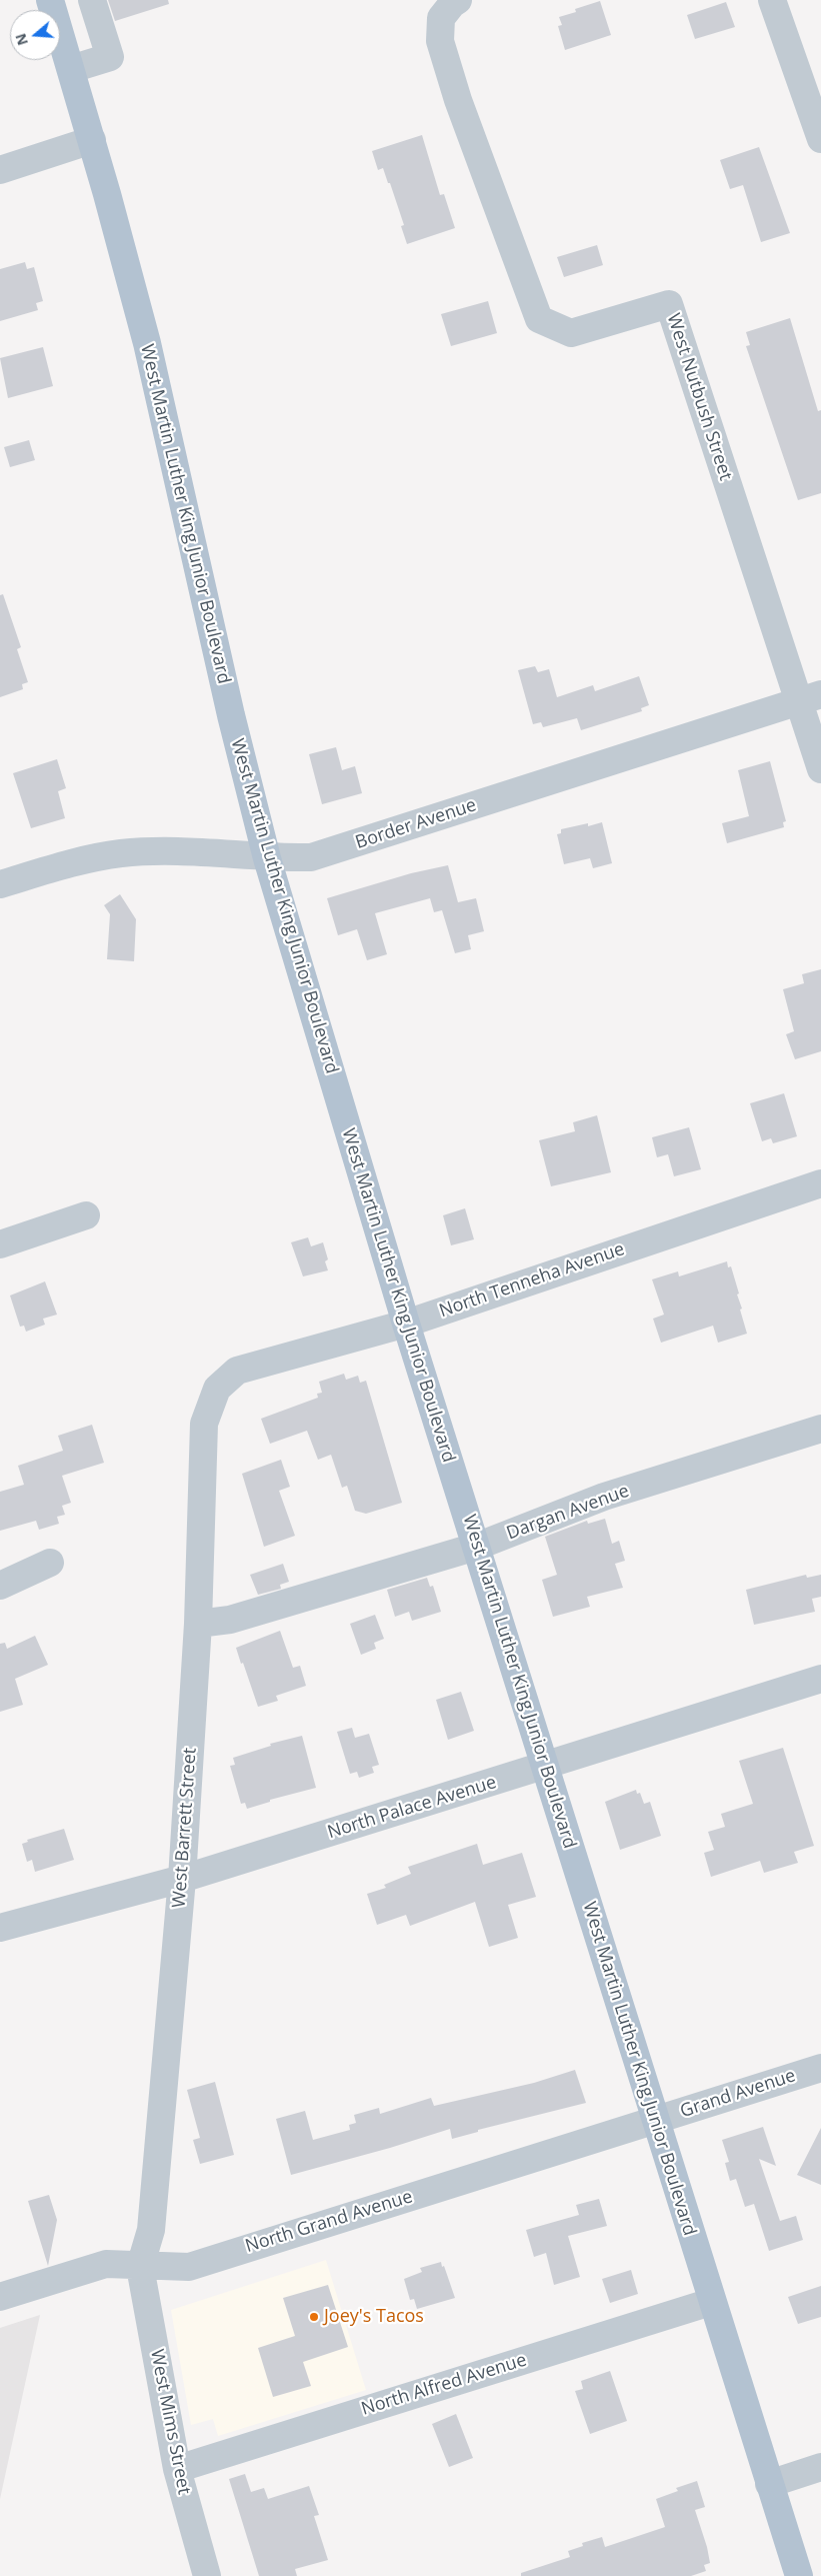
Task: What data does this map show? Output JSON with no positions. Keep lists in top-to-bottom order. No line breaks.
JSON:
{"streets":{"main road":["West Martin Luther King Junior Boulevard"],"street":["West Nutbush Street","Border Avenue","North Tenneha Avenue","Dargan Avenue","North Palace Avenue","West Barrett Street","Grand Avenue","North Grand Avenue","North Alfred Avenue","West Mims Street"]},"crossings":[["West Nutbush Street","Border Avenue"],["West Martin Luther King Junior Boulevard","Border Avenue"],["West Martin Luther King Junior Boulevard","North Tenneha Avenue"],["West Martin Luther King Junior Boulevard","Dargan Avenue"],["West Martin Luther King Junior Boulevard","North Palace Avenue"],["West Martin Luther King Junior Boulevard","Grand Avenue"],["West Martin Luther King Junior Boulevard","North Grand Avenue"],["West Martin Luther King Junior Boulevard","North Alfred Avenue"],["North Tenneha Avenue","West Barrett Street"],["Dargan Avenue","West Barrett Street"],["North Palace Avenue","West Barrett Street"],["West Barrett Street","North Grand Avenue"],["West Barrett Street","West Mims Street"],["Grand Avenue","North Grand Avenue"],["North Grand Avenue","West Mims Street"],["North Alfred Avenue","West Mims Street"]],"places":["Joey's Tacos"],"north":"left"}
